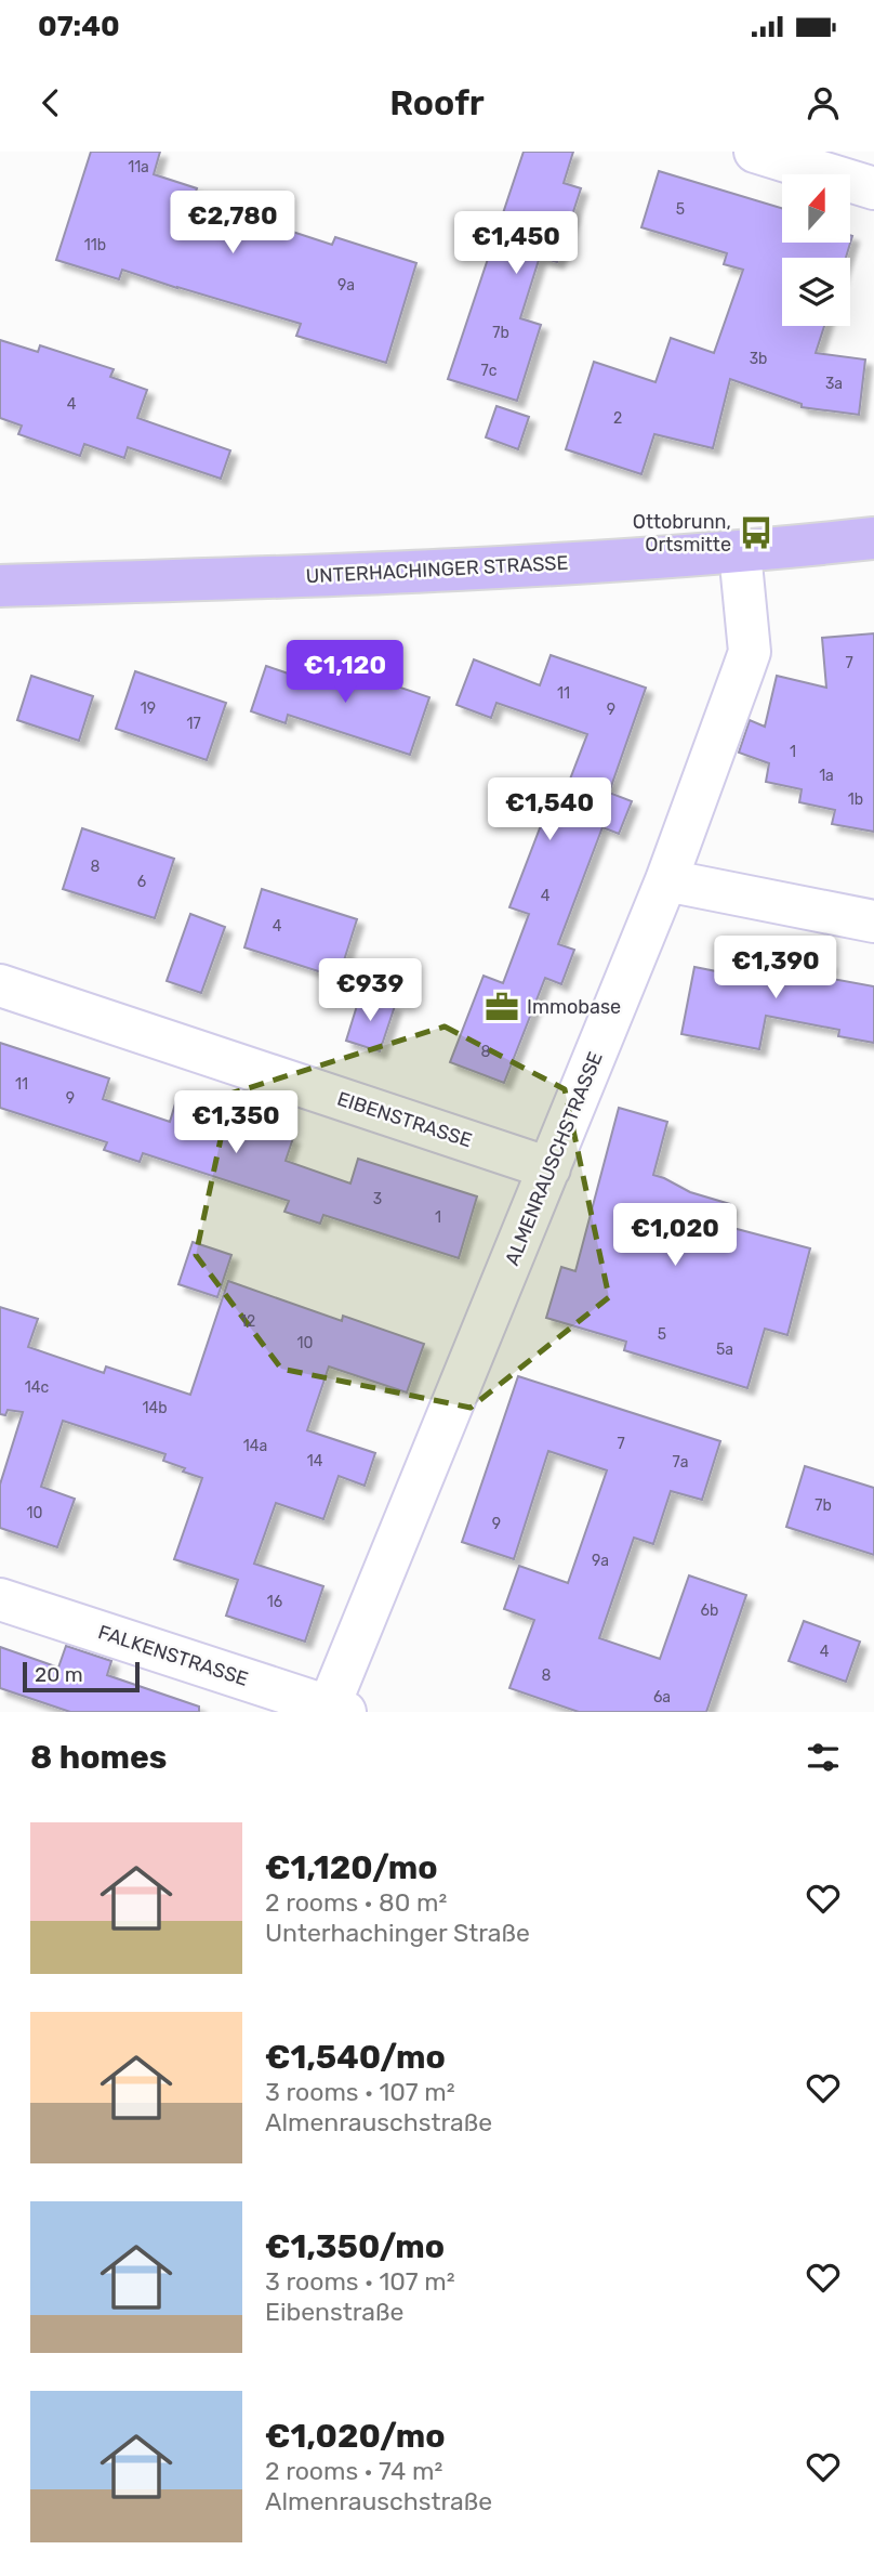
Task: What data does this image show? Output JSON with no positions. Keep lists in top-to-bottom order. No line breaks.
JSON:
{"streets":{"main road":["UNTERHACHINGER STRASSE"],"street":["EIBENSTRASSE","ALMENRAUSCHSTRASSE","FALKENSTRASSE"]},"crossings":[["UNTERHACHINGER STRASSE","ALMENRAUSCHSTRASSE"],["EIBENSTRASSE","ALMENRAUSCHSTRASSE"],["ALMENRAUSCHSTRASSE","FALKENSTRASSE"]],"places":{"bus stop":["Ottobrunn, Ortsmitte"],"office":["Immobase"]},"house_numbers":["11a","5","11b","9a","7b","3b","7c","3a","4","2","7","11","19","9","17","1","1a","1b","8","6","4","4","8","11","9","3","1","12","5","10","5a","14c","14b","7","14a","14","7a","7b","10","9","9a","16","6b","4","8","6a"],"scale_bar":"20 m","north":"top","page":{"status":"07:40","header":"Roofr","price":["€2,780","€1,450","€1,120","€1,540","€1,390","€939","€1,350","€1,020"],"scale":"20 m","heading":"8 homes","list":[{"name":"€1,120/mo","note":"2 rooms · 80 m² · Unterhachinger Straße"},{"name":"€1,540/mo","note":"3 rooms · 107 m² · Almenrauschstraße"},{"name":"€1,350/mo","note":"3 rooms · 107 m² · Eibenstraße"},{"name":"€1,020/mo","note":"2 rooms · 74 m² · Almenrauschstraße"}]}}
